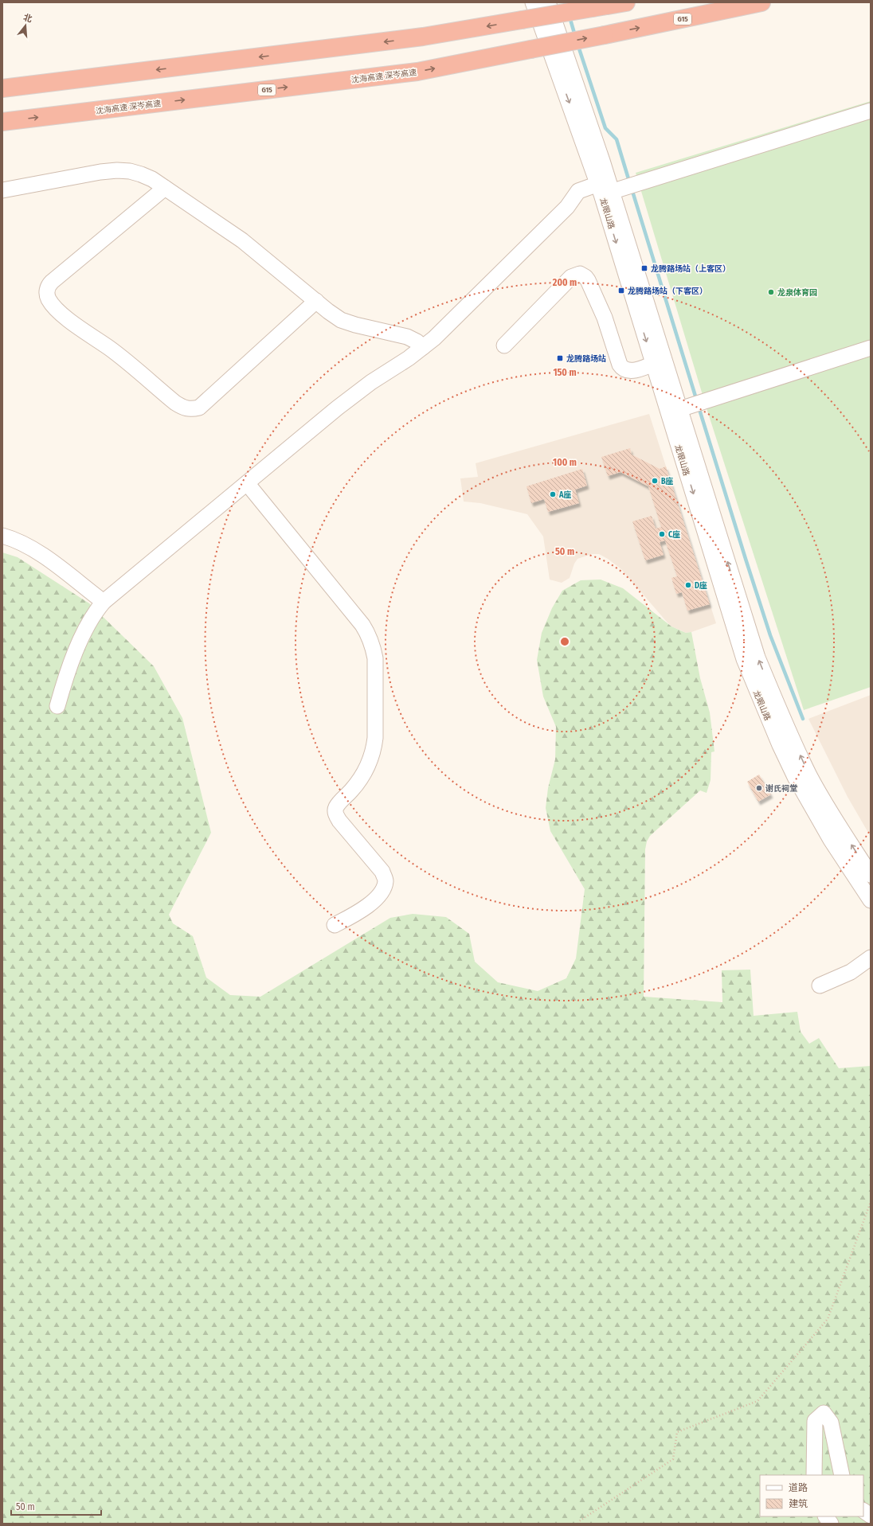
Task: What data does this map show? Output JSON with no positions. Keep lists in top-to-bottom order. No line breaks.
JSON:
{"streets":{"highway":["G15","沈海高速 深岑高速"],"street":["龙眼山路"]},"places":{"transit":["龙腾路场站（上客区）","龙腾路场站（下客区）","龙腾路场站"],"other":["龙泉体育园","B座","A座","C座","D座","谢氏祠堂"]},"legend":["道路","建筑"],"scale_bar":"50 m","north":"top","rings":["200 m","150 m","100 m","50 m"]}
